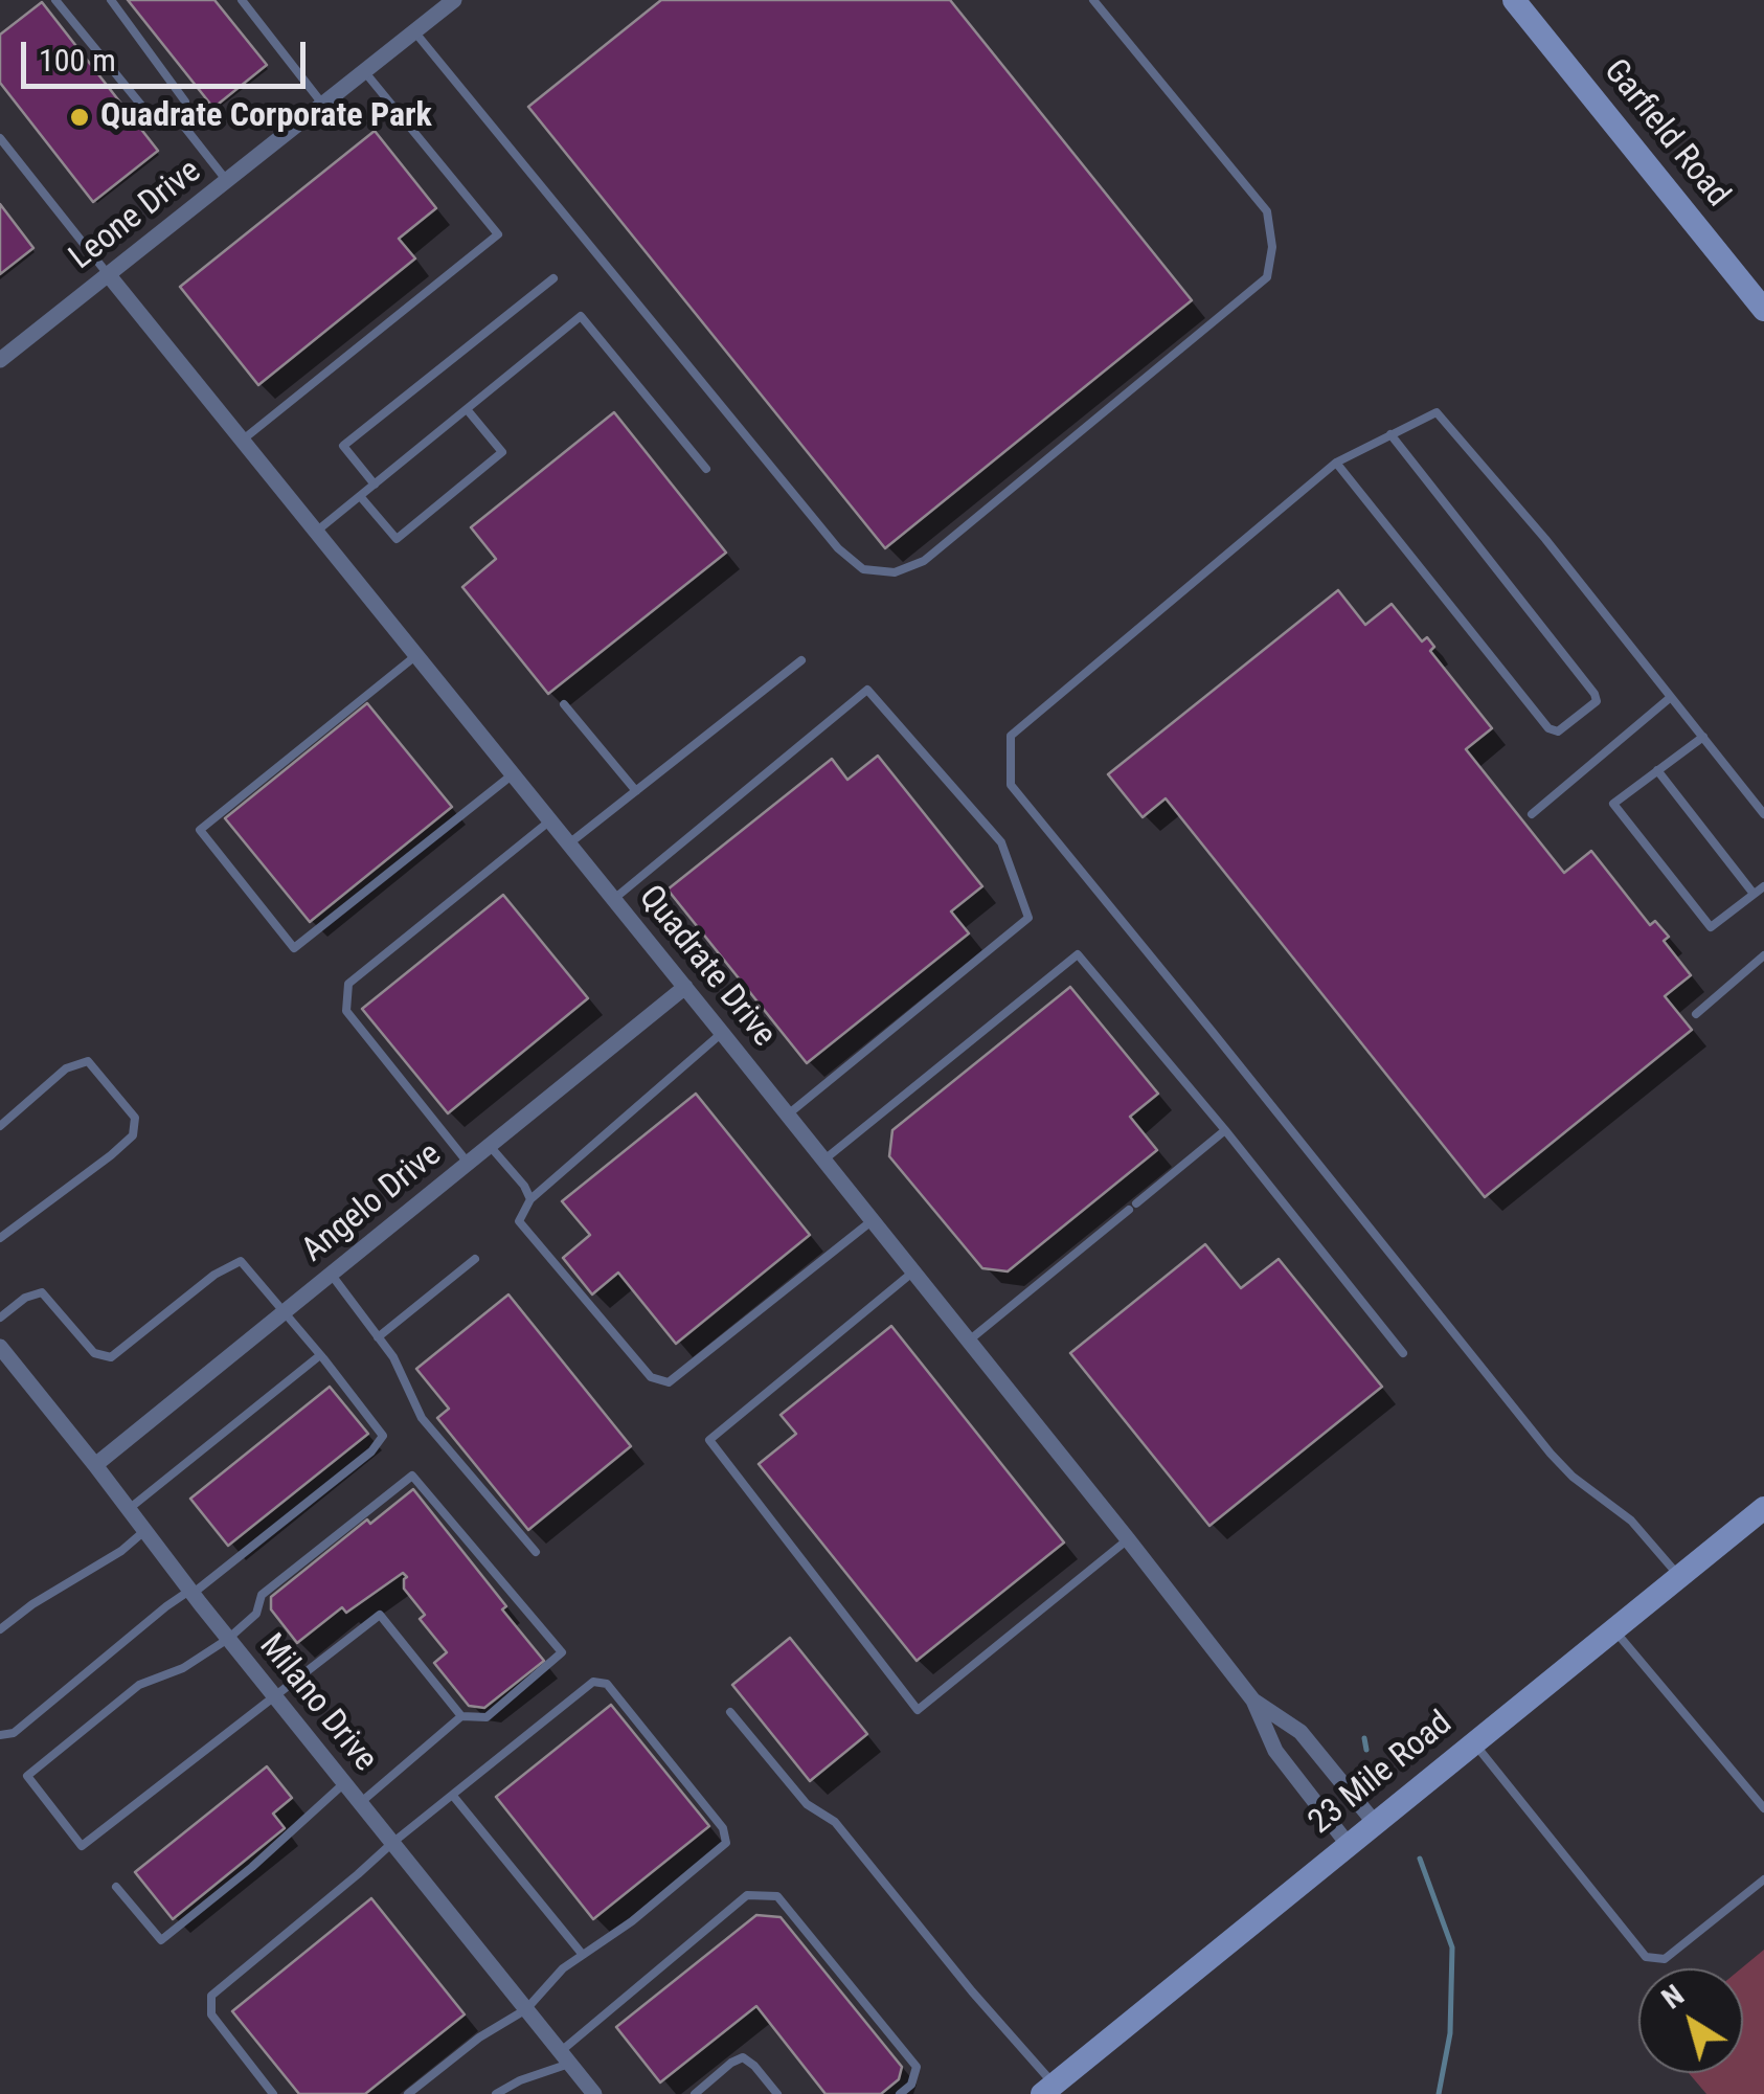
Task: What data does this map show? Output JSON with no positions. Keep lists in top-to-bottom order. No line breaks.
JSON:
{"streets":{"main road":["Garfield Road","23 Mile Road"],"street":["Leone Drive","Quadrate Drive","Angelo Drive","Milano Drive"]},"crossings":[["Leone Drive","Quadrate Drive"],["Quadrate Drive","Angelo Drive"],["Quadrate Drive","23 Mile Road"],["Angelo Drive","Milano Drive"]],"places":["Quadrate Corporate Park"],"scale_bar":"100 m","north":"top left"}
